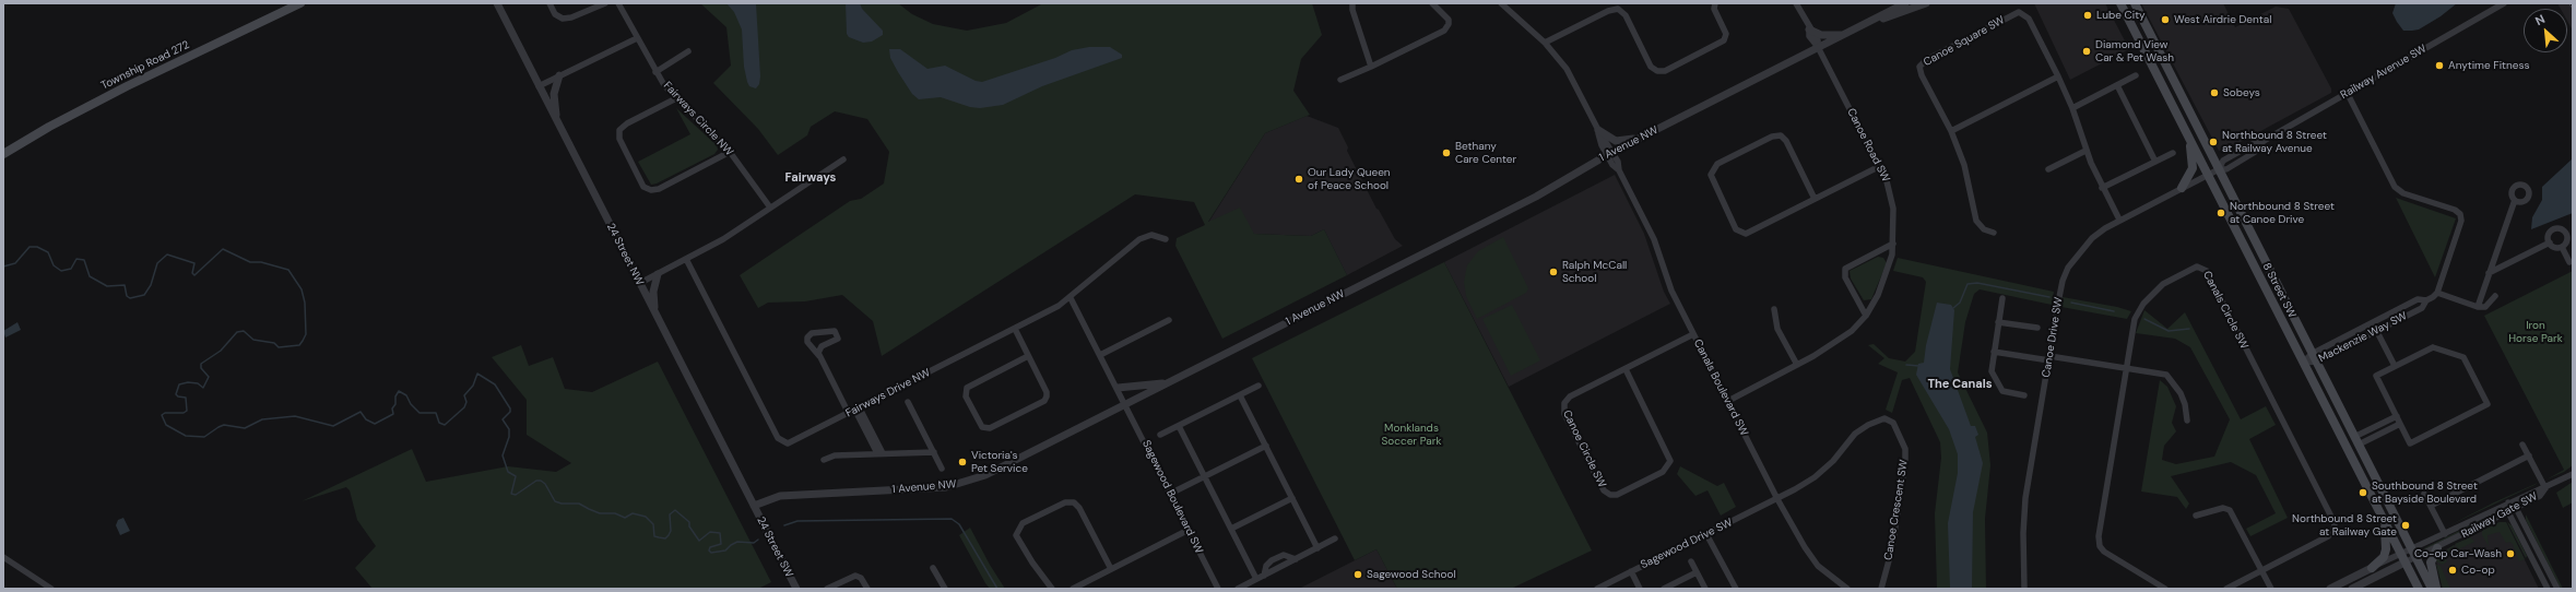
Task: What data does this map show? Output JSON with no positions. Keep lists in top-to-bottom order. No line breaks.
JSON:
{"streets":{"main road":["Township Road 272","8 Street SW"],"street":["Canoe Square SW","Railway Avenue SW","Fairways Circle NW","1 Avenue NW","Canoe Road SW","24 Street NW","Canals Circle SW","Canoe Drive SW","Mackenzie Way SW","Canals Boulevard SW","Fairways Drive NW","Canoe Circle SW","Sagewood Boulevard SW","Canoe Crescent SW","Railway Gate SW","Sagewood Drive SW","24 Street SW"]},"crossings":[["Canoe Square SW","Canoe Drive SW"],["Railway Avenue SW","8 Street SW"],["Railway Avenue SW","Canoe Drive SW"],["1 Avenue NW","Canoe Road SW"],["1 Avenue NW","24 Street NW"],["1 Avenue NW","Canals Boulevard SW"],["1 Avenue NW","Sagewood Boulevard SW"],["1 Avenue NW","24 Street SW"],["Canoe Road SW","Canals Boulevard SW"],["24 Street NW","24 Street SW"],["8 Street SW","Canoe Drive SW"],["8 Street SW","Mackenzie Way SW"],["8 Street SW","Railway Gate SW"],["Canals Boulevard SW","Canoe Circle SW"],["Canals Boulevard SW","Canoe Crescent SW"],["Canals Boulevard SW","Sagewood Drive SW"],["Canoe Crescent SW","Sagewood Drive SW"]],"districts":["Fairways","The Canals"],"parks":["Iron Horse Park","Monklands Soccer Park"],"places":["Lube City","West Airdrie Dental","Diamond View Car & Pet Wash","Anytime Fitness","Sobeys","Northbound 8 Street at Railway Avenue","Bethany Care Center","Our Lady Queen of Peace School","Northbound 8 Street at Canoe Drive","Ralph McCall School","Victoria's Pet Service","Southbound 8 Street at Bayside Boulevard","Northbound 8 Street at Railway Gate","Co-op Car-Wash","Co-op","Sagewood School"],"north":"top left"}
